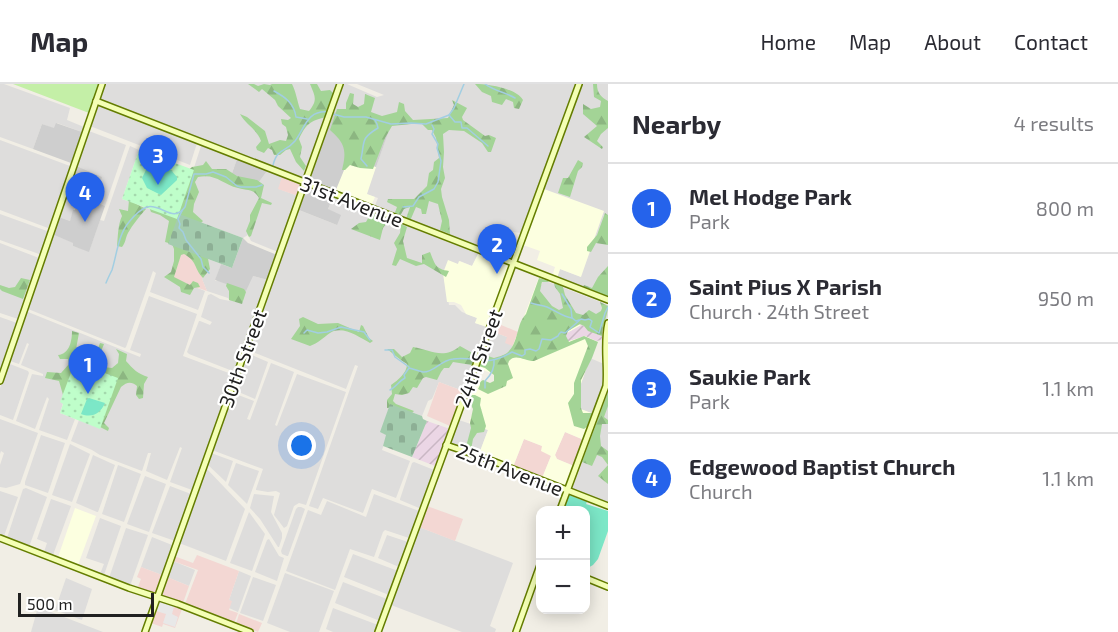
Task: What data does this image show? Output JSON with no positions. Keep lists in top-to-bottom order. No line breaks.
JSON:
{"streets":{"street":["31st Avenue","30th Street","24th Street","25th Avenue"]},"crossings":[["31st Avenue","30th Street"],["31st Avenue","24th Street"],["24th Street","25th Avenue"]],"scale_bar":"500 m","page":{"header":"Map","nav":["Home","Map","About","Contact"],"heading":["Nearby","4 results"],"pins":["3","4","2","1"],"list":[{"mark":"1","name":"Mel Hodge Park","note":"Park","value":"800 m"},{"mark":"2","name":"Saint Pius X Parish","note":"Church · 24th Street","value":"950 m"},{"mark":"3","name":"Saukie Park","note":"Park","value":"1.1 km"},{"mark":"4","name":"Edgewood Baptist Church","note":"Church","value":"1.1 km"}],"map_buttons":["+","−"],"scale":"500 m"}}
